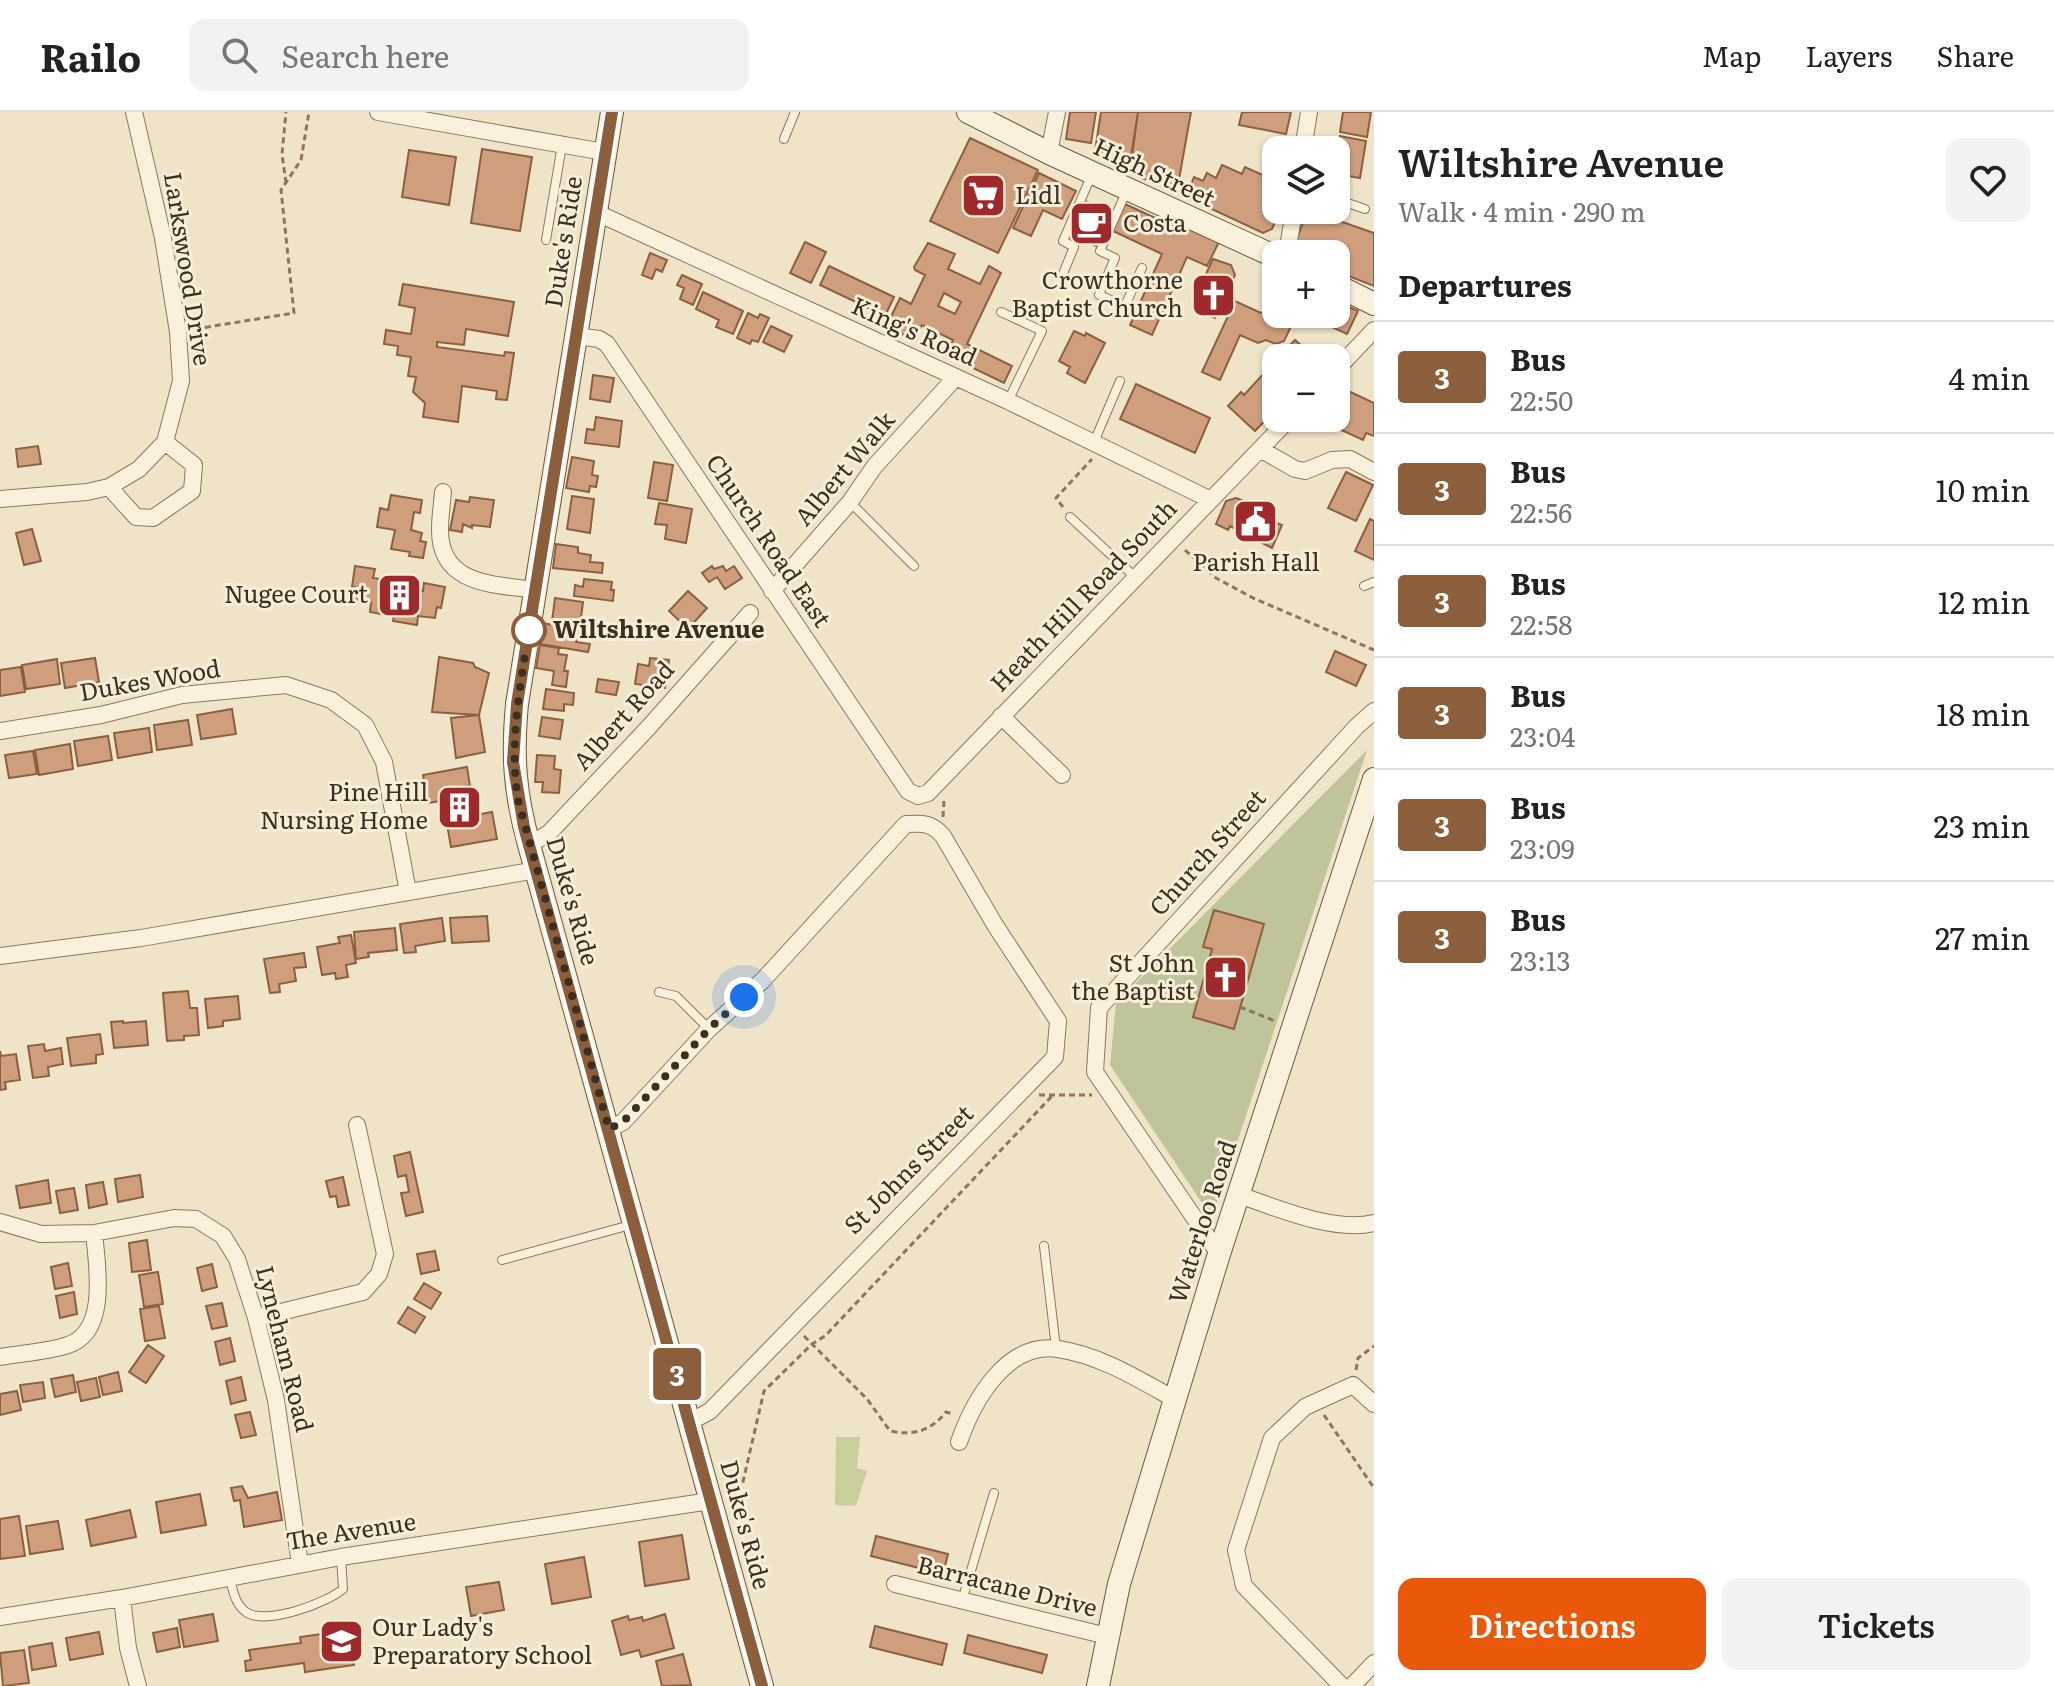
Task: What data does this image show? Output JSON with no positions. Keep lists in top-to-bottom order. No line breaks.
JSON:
{"streets":{"main road":["High Street","Duke's Ride","Waterloo Road"],"street":["Larkswood Drive","King's Road","Albert Walk","Church Road East","Heath Hill Road South","Dukes Wood","Albert Road","Church Street","St Johns Street","Lyneham Road","The Avenue","Barracane Drive"]},"crossings":[["Duke's Ride","King's Road"],["Duke's Ride","Church Road East"],["Duke's Ride","Albert Road"],["Duke's Ride","St Johns Street"],["Duke's Ride","The Avenue"],["King's Road","Albert Walk"],["King's Road","Heath Hill Road South"],["Albert Walk","Church Road East"],["Church Road East","Heath Hill Road South"],["Waterloo Road","Barracane Drive"],["Lyneham Road","The Avenue"]],"places":{"supermarket":["Lidl"],"cafe":["Costa"],"church":["Crowthorne Baptist Church","St John the Baptist"],"public building":["Parish Hall"],"building":["Nugee Court","Pine Hill Nursing Home"],"other":["Wiltshire Avenue"],"school or university":["Our Lady's Preparatory School"]},"lines":["bus line 3"],"page":{"header":"Railo","search":"Search here","nav":["Map","Layers","Share"],"on_map":"3","heading":[["Wiltshire Avenue","Walk · 4 min · 290 m"],"Departures"],"map_buttons":["+","−"],"list":[{"mark":"3","name":"Bus","note":"22:50","value":"4 min"},{"mark":"3","name":"Bus","note":"22:56","value":"10 min"},{"mark":"3","name":"Bus","note":"22:58","value":"12 min"},{"mark":"3","name":"Bus","note":"23:04","value":"18 min"},{"mark":"3","name":"Bus","note":"23:09","value":"23 min"},{"mark":"3","name":"Bus","note":"23:13","value":"27 min"}],"buttons":["Directions","Tickets"]}}
